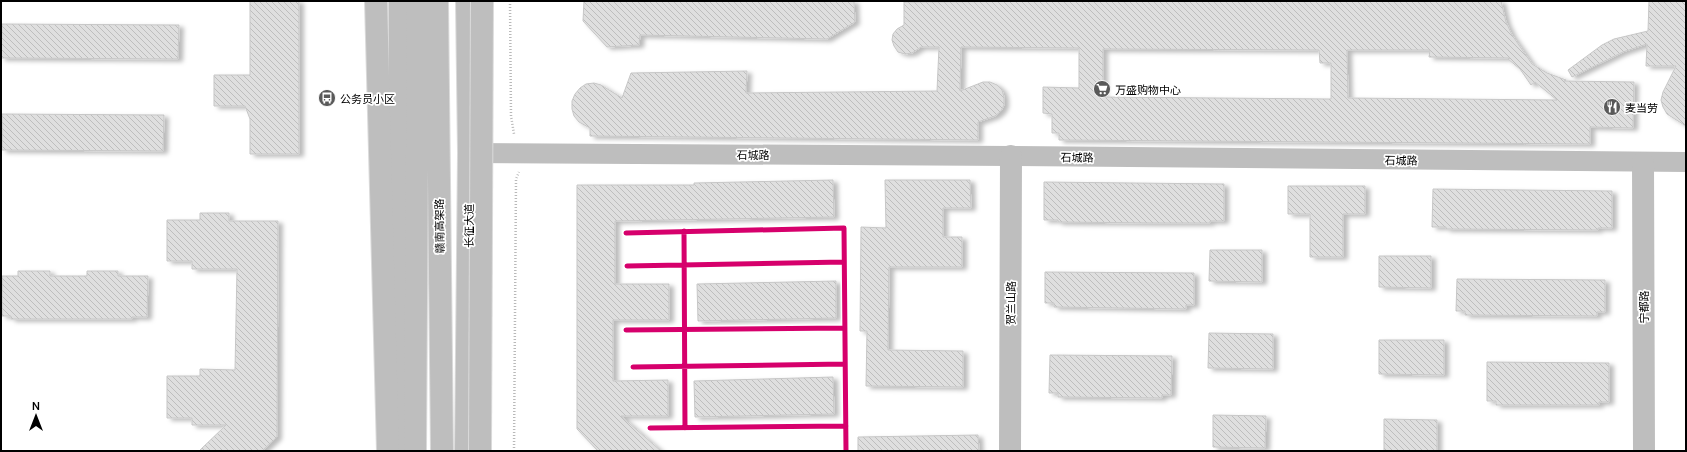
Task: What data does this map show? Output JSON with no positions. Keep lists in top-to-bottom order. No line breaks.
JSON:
{"streets":{"main road":["赣南高架路","长征大道","贺兰山路","宁都路"],"street":["石城路"]},"crossings":[["石城路","长征大道"],["石城路","贺兰山路"],["石城路","宁都路"]],"places":{"supermarket":["万盛购物中心"],"bus stop":["公务员小区"],"restaurant":["麦当劳"]},"north":"top"}
